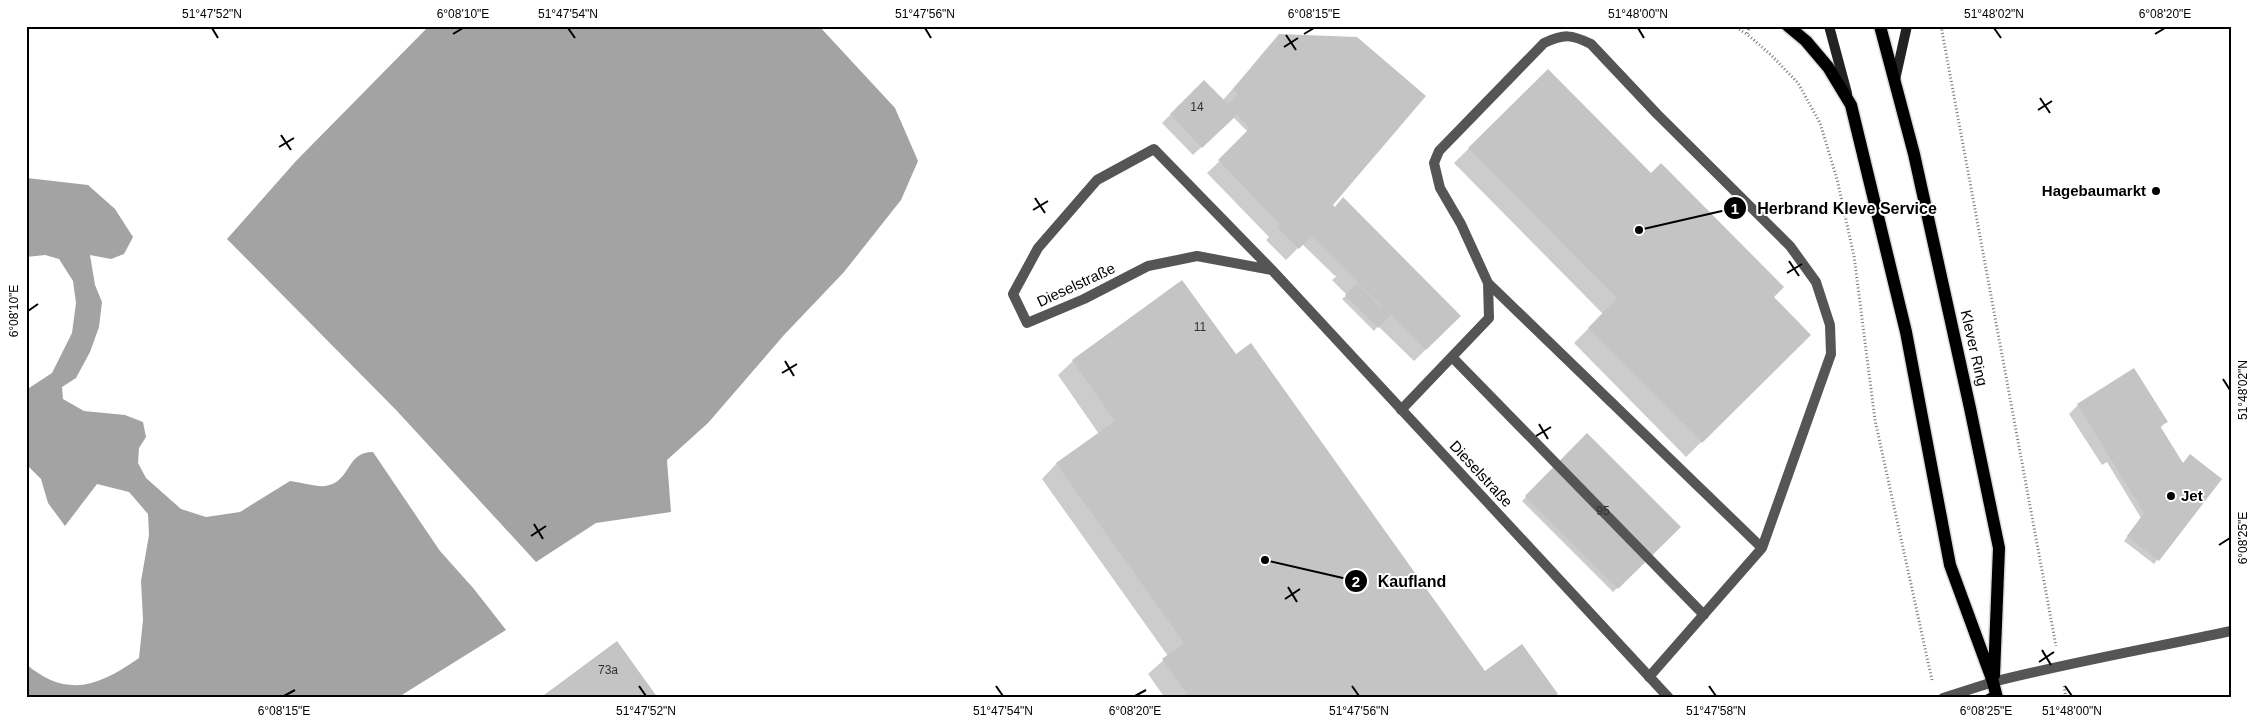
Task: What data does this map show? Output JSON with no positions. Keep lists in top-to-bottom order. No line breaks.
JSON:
{"streets":{"main road":["Klever Ring"],"street":["Dieselstraße"]},"places":["Hagebaumarkt","Herbrand Kleve Service","Jet","Kaufland"],"house_numbers":["14","11","95","73a"],"coordinates":["51°47'52\"N","6°08'10\"E","51°47'54\"N","51°47'56\"N","6°08'15\"E","51°48'00\"N","51°48'02\"N","6°08'20\"E","6°08'25\"E","51°47'58\"N"]}
